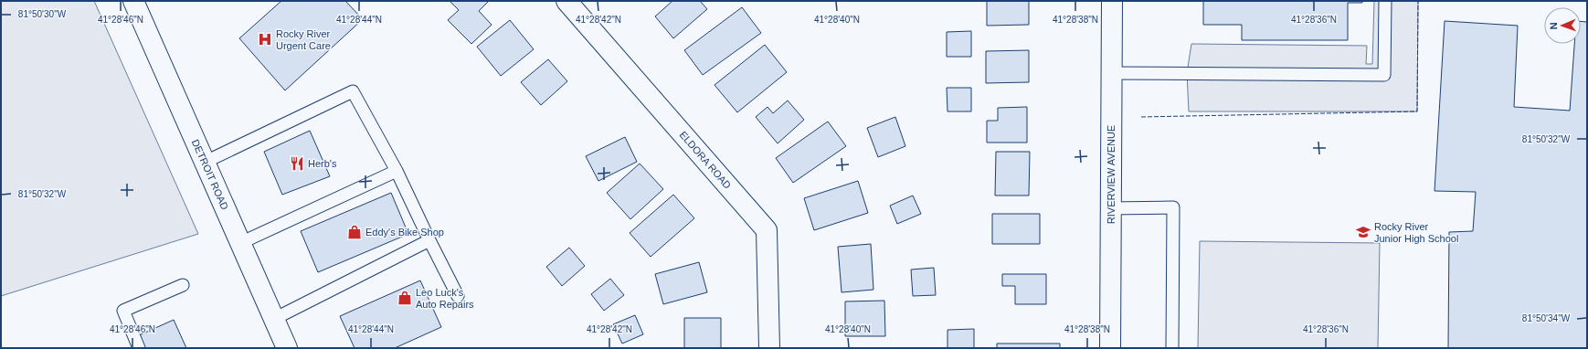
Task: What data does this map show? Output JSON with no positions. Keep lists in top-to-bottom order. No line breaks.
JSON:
{"streets":{"street":["ELDORA ROAD","DETROIT ROAD","RIVERVIEW AVENUE"]},"places":{"hospital":["Rocky River Urgent Care"],"restaurant":["Herb's"],"shop":["Eddy's Bike Shop","Leo Luck's Auto Repairs"],"school or university":["Rocky River Junior High School"]},"north":"left","coordinates":["81°50'30\"W","41°28'46\"N","41°28'44\"N","41°28'42\"N","41°28'40\"N","41°28'38\"N","41°28'36\"N","81°50'32\"W","81°50'34\"W"]}
